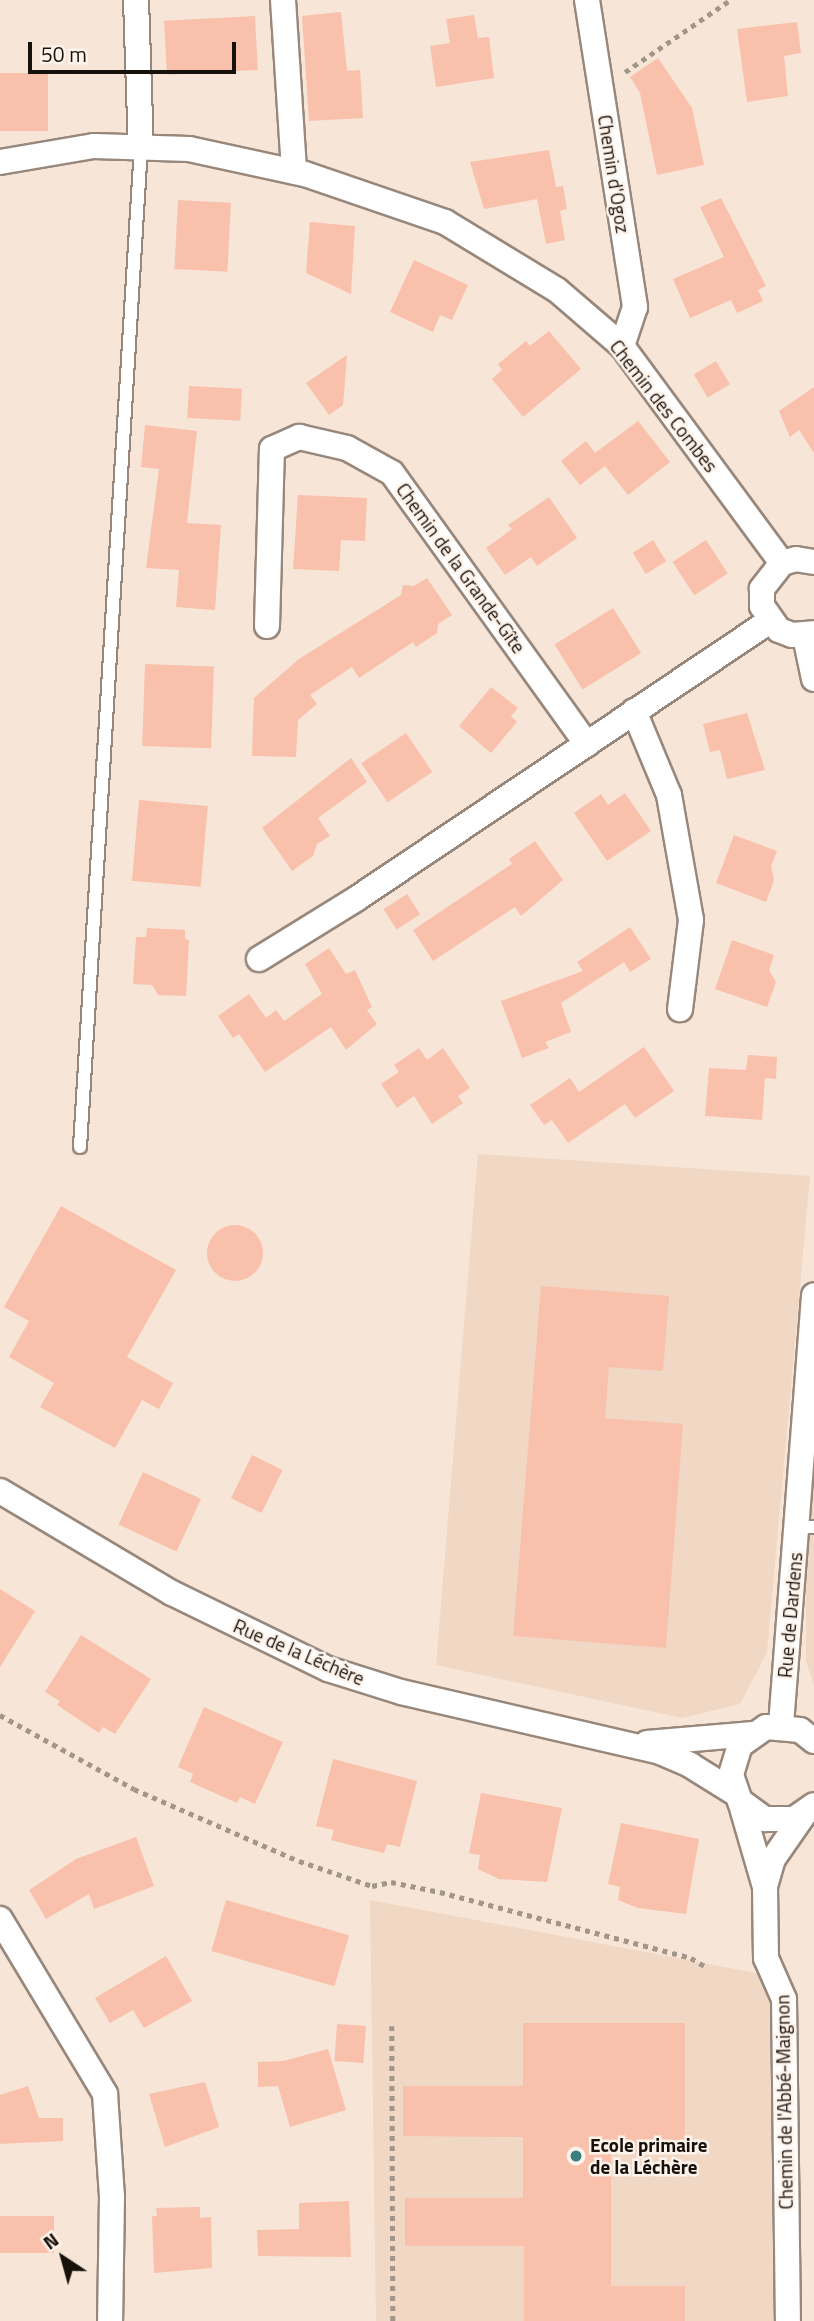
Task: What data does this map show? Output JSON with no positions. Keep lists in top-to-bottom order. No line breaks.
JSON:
{"streets":{"street":["Chemin d'Ogoz","Chemin des Combes","Chemin de la Grande-Gîte","Rue de Dardens","Rue de la Léchère","Chemin de l'Abbé-Maignon"]},"crossings":[["Chemin d'Ogoz","Chemin des Combes"],["Rue de Dardens","Rue de la Léchère"],["Rue de la Léchère","Chemin de l'Abbé-Maignon"]],"places":["Ecole primaire de la Léchère"],"scale_bar":"50 m","north":"top left"}
